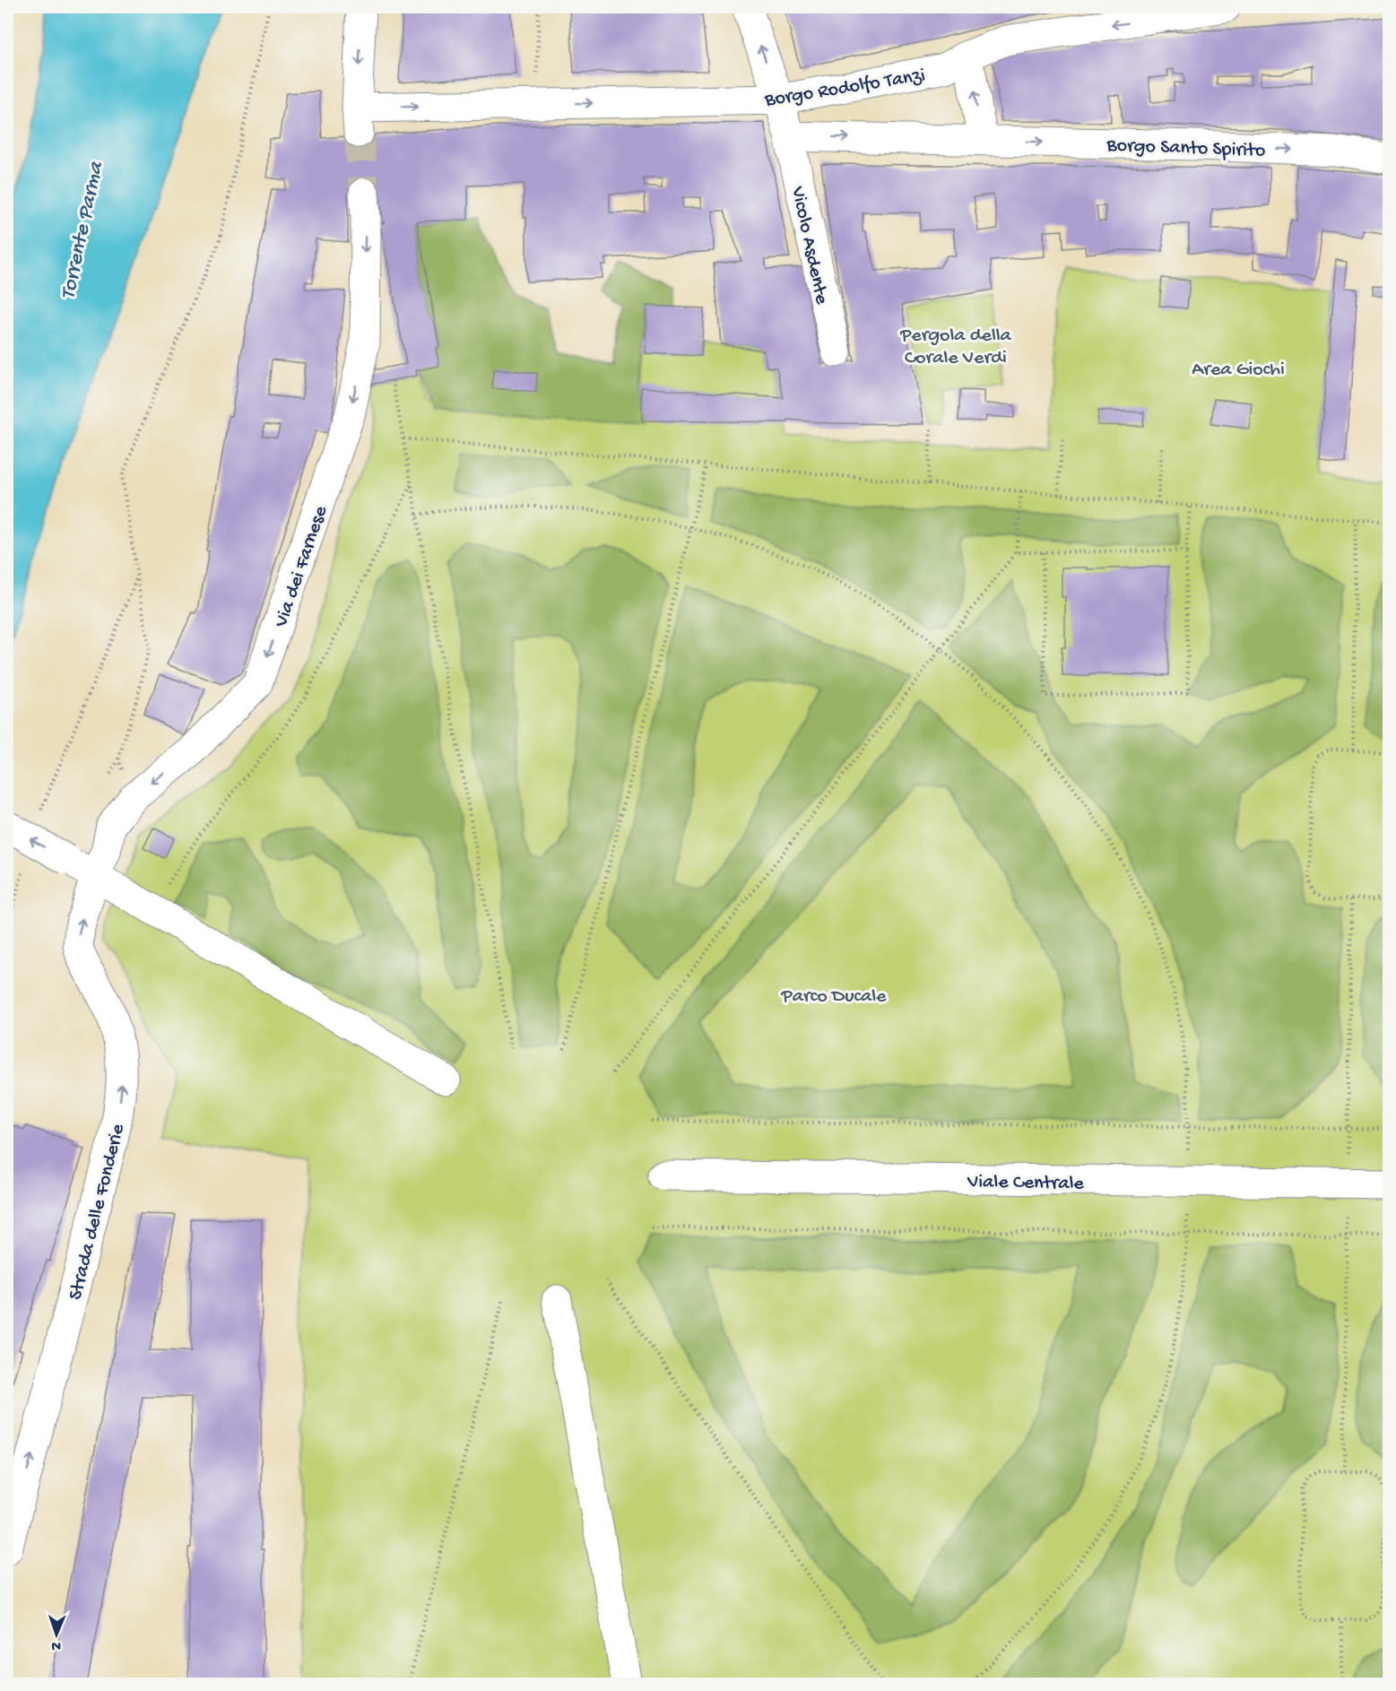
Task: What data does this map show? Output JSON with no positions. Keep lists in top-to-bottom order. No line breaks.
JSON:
{"streets":{"street":["Borgo Rodolfo Tanzi","Borgo Santo Spirito","Vicolo Asdente","Via dei Farnese","Viale Centrale","Strada delle Fonderie"]},"crossings":[["Borgo Rodolfo Tanzi","Vicolo Asdente"],["Borgo Santo Spirito","Vicolo Asdente"],["Via dei Farnese","Strada delle Fonderie"]],"one_way":["Borgo Santo Spirito","Via dei Farnese","Strada delle Fonderie"],"water":["Torrente Parma"],"parks":["Pergola della Corale Verdi","Area Giochi","Parco Ducale"],"north":"bottom"}
